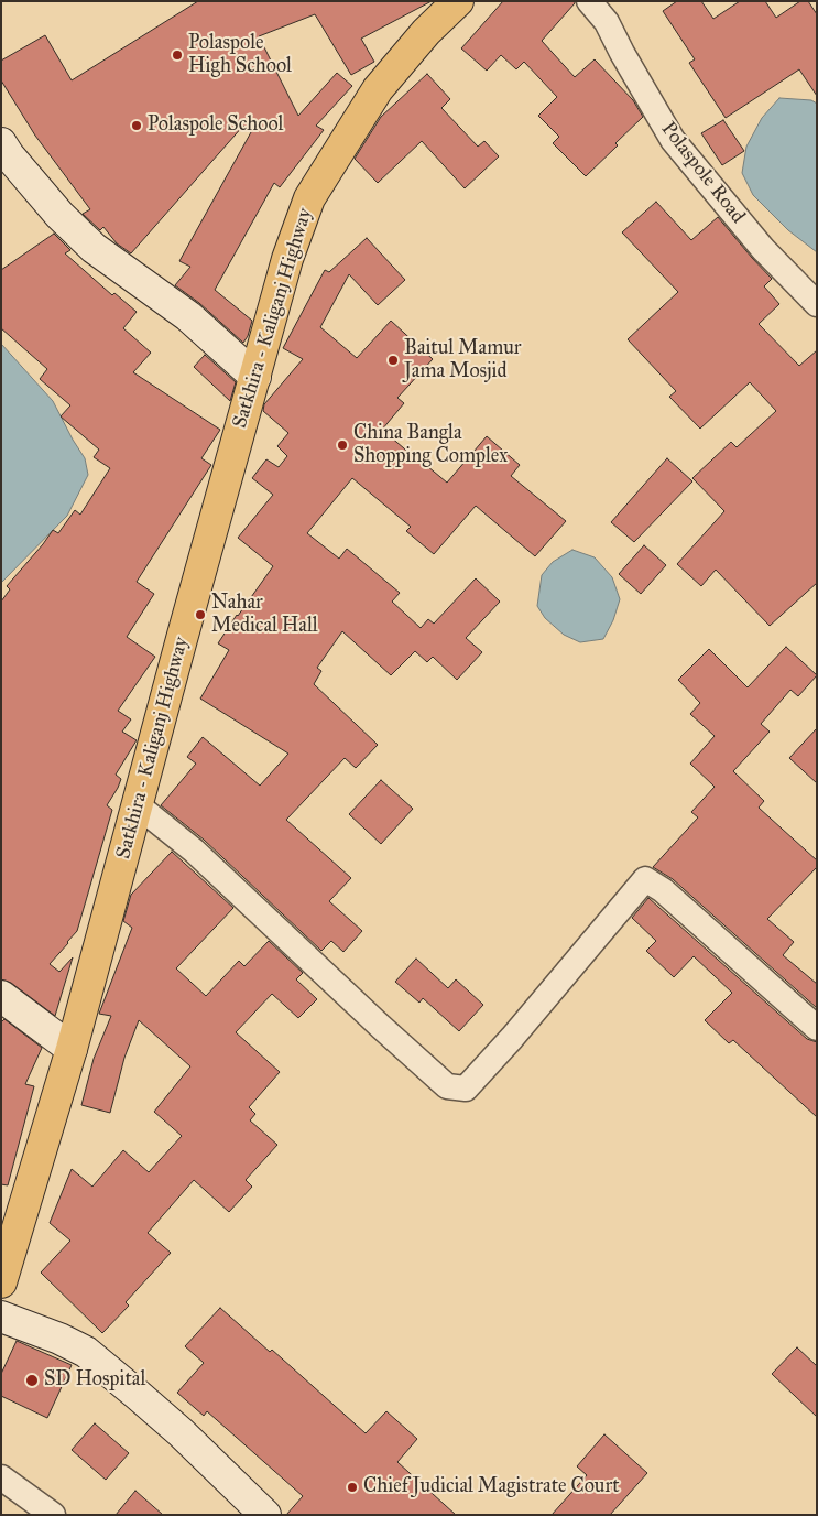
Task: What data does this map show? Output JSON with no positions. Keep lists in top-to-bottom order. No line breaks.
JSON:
{"streets":{"highway":["Satkhira - Kaliganj Highway"],"street":["Polaspole Road"]},"places":["Polaspole High School","Polaspole School","Baitul Mamur Jama Mosjid","China Bangla Shopping Complex","Nahar Medical Hall","SD Hospital","Chief Judicial Magistrate Court"]}
